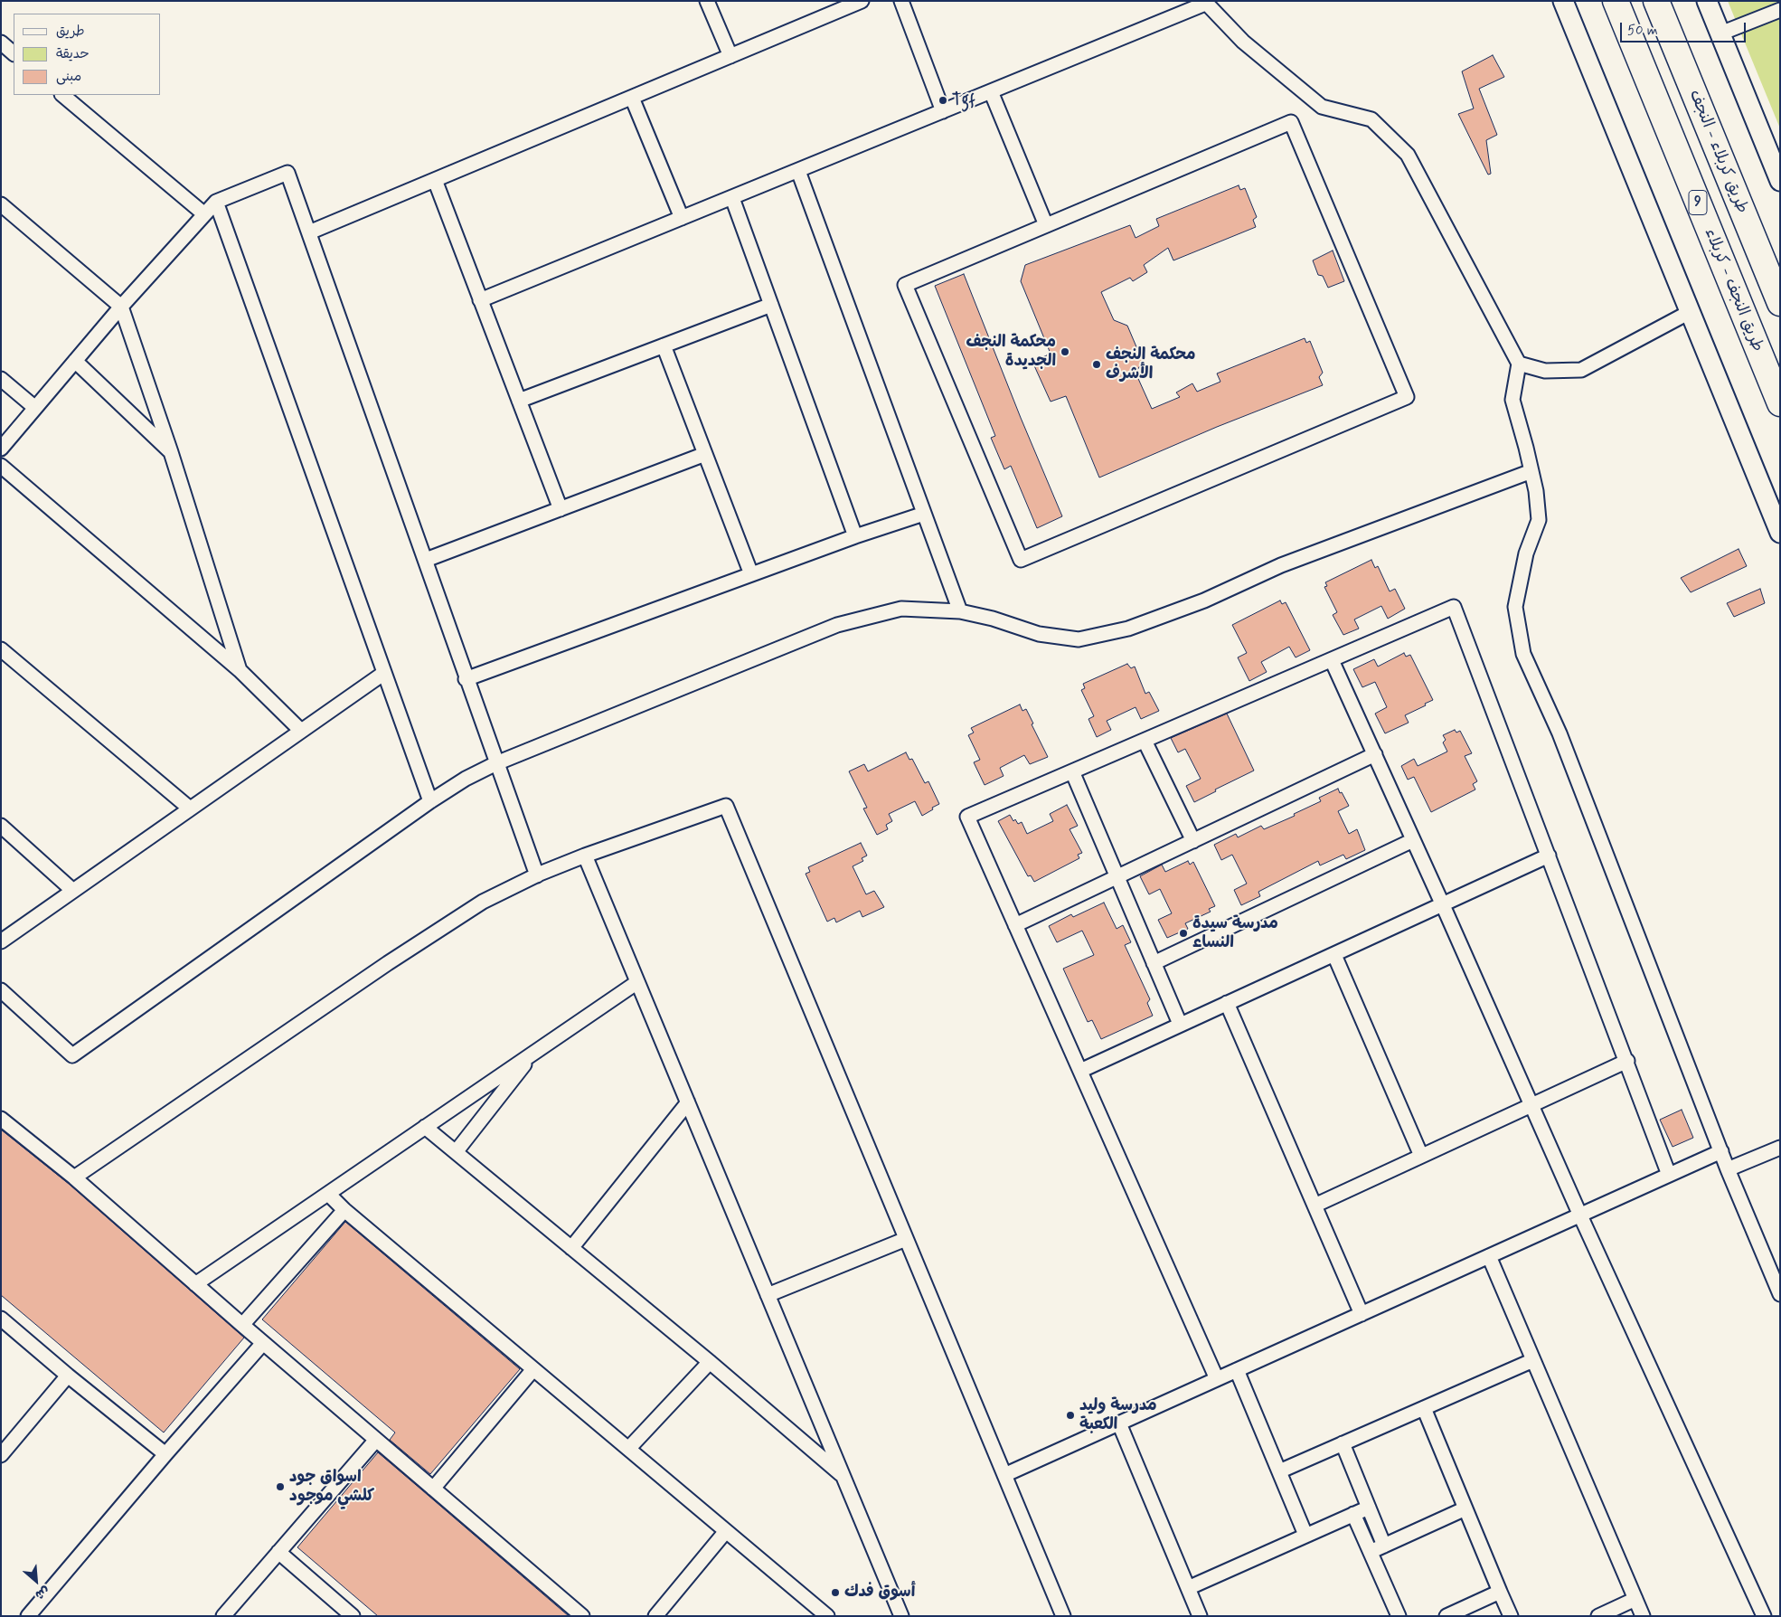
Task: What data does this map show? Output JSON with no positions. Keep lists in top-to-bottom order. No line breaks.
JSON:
{"streets":{"highway":["طريق کربلاء - النجف","9","طريق النجف - کربلاء"]},"places":["Tgf","محكمة النجف الجديدة","محكمة النجف الأشرف","مدرسة سيدة النساء","مدرسة وليد الكعبة","اسواق جود كلشي موجود","أسوق فدك"],"legend":["طريق","حديقة","مبنى"],"scale_bar":"50 m","north":"bottom right"}
